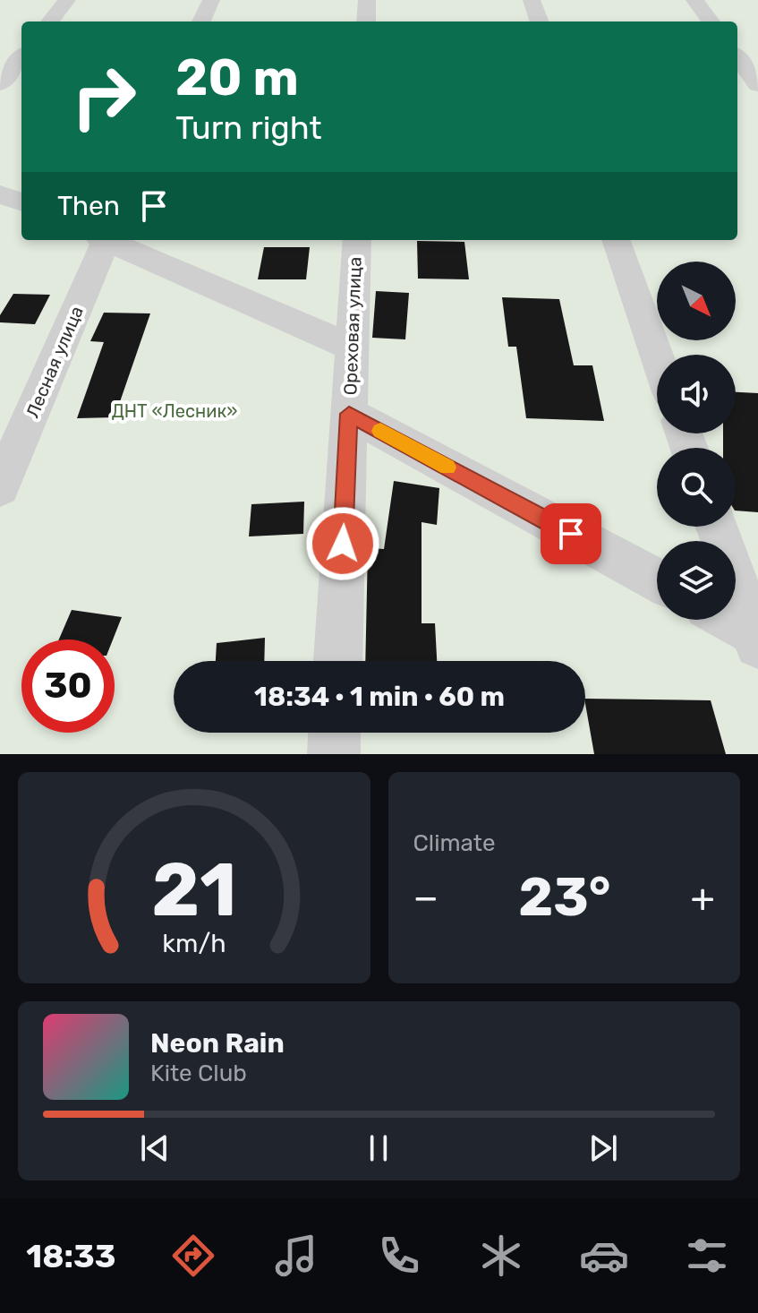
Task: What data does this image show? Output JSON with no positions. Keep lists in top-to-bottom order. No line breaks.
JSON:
{"streets":{"street":["Ореховая улица","Лесная улица"]},"parks":["ДНТ «Лесник»"],"north":"bottom right","page":{"turn":["20 m","Turn right"],"then":"Then","limit":"30","trip":"18:34 · 1 min · 60 m","tile":"Climate","heat":["−","23°","+"],"song":["Neon Rain","Kite Club"],"tabs":"18:33","gauge":["21","km/h"]}}
